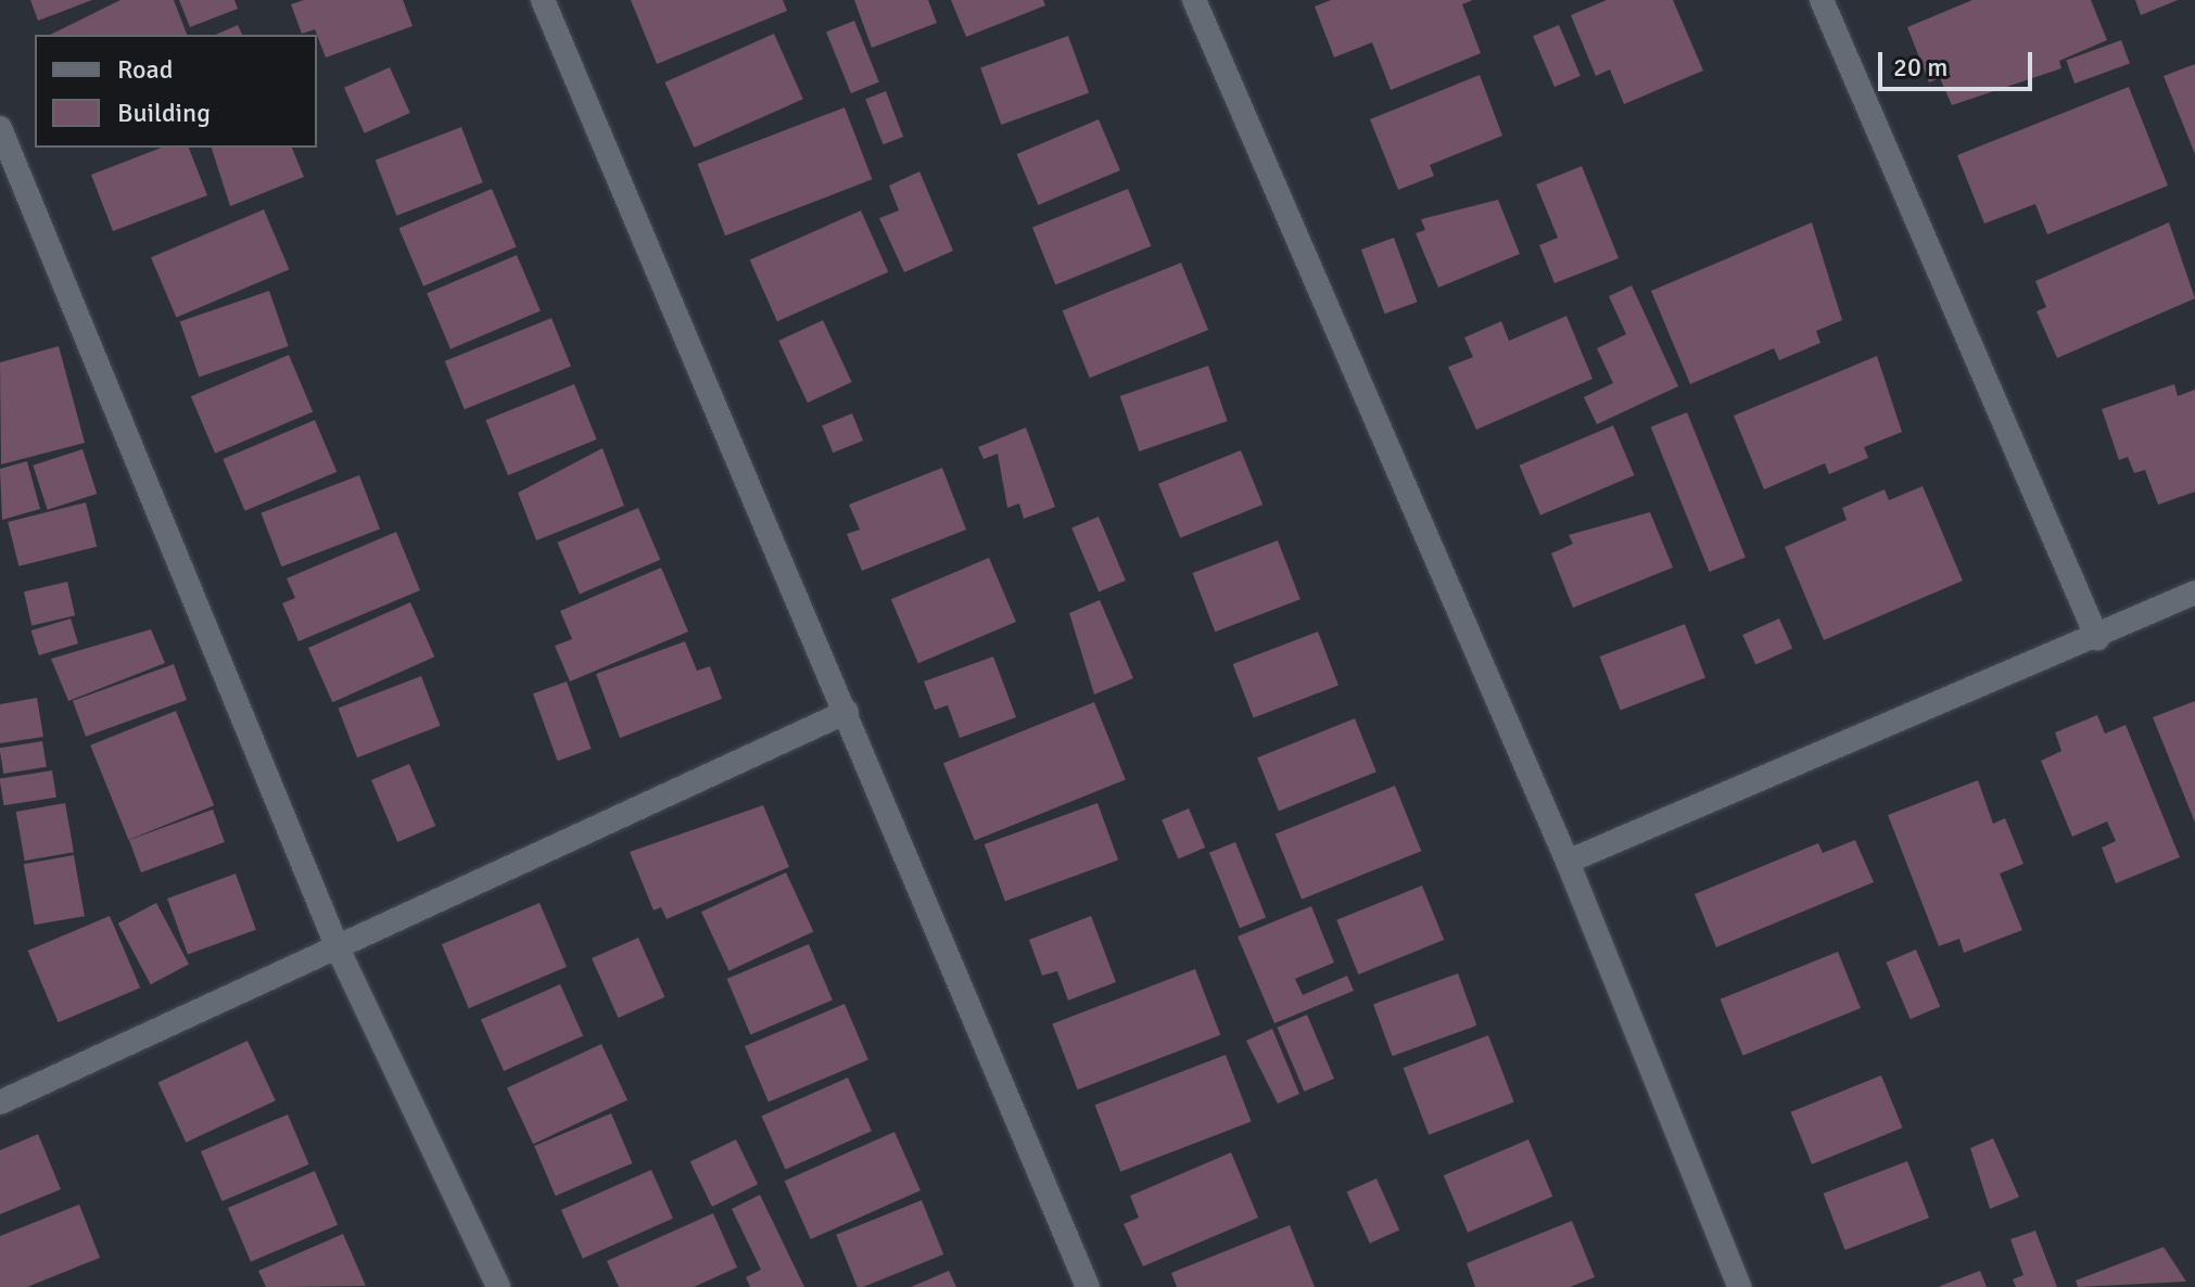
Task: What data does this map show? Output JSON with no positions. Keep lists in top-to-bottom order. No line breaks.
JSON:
{"legend":["Road","Building"],"scale_bar":"20 m"}
